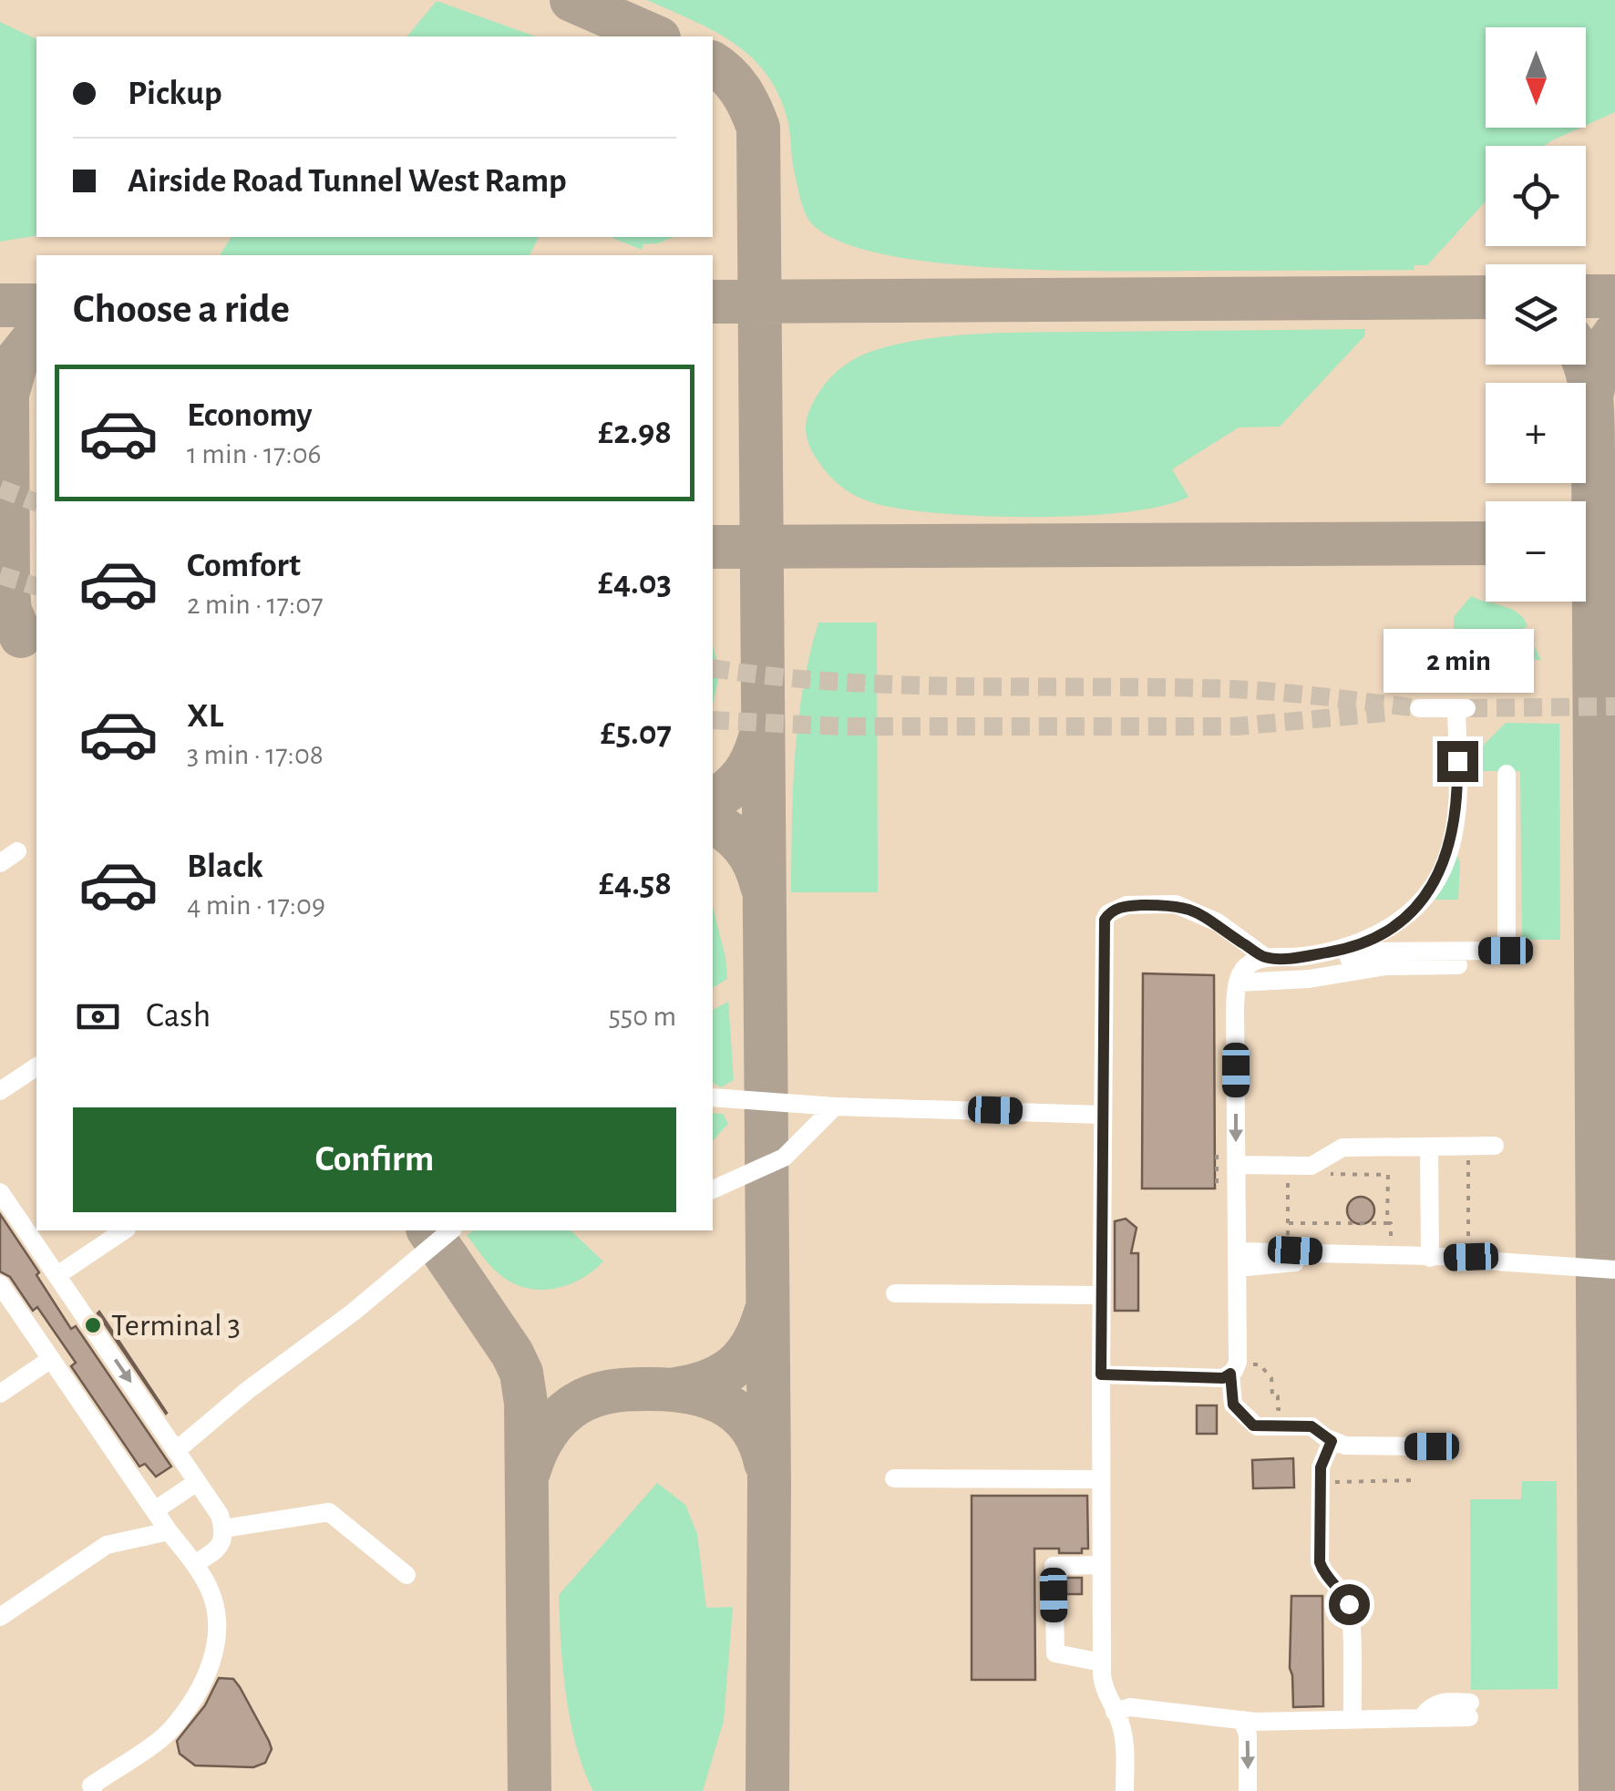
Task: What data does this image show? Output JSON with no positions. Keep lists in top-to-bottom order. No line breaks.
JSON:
{"places":["Terminal 3"],"north":"bottom","page":{"map_buttons":["+","−"],"banner":["Pickup","Airside Road Tunnel West Ramp"],"heading":"Choose a ride","list":[{"name":"Economy","note":"1 min · 17:06","value":"£2.98"},{"name":"Comfort","note":"2 min · 17:07","value":"£4.03"},{"name":"XL","note":"3 min · 17:08","value":"£5.07"},{"name":"Black","note":"4 min · 17:09","value":"£4.58"}],"bubble":"2 min","pay":["Cash","550 m"],"buttons":"Confirm"}}
